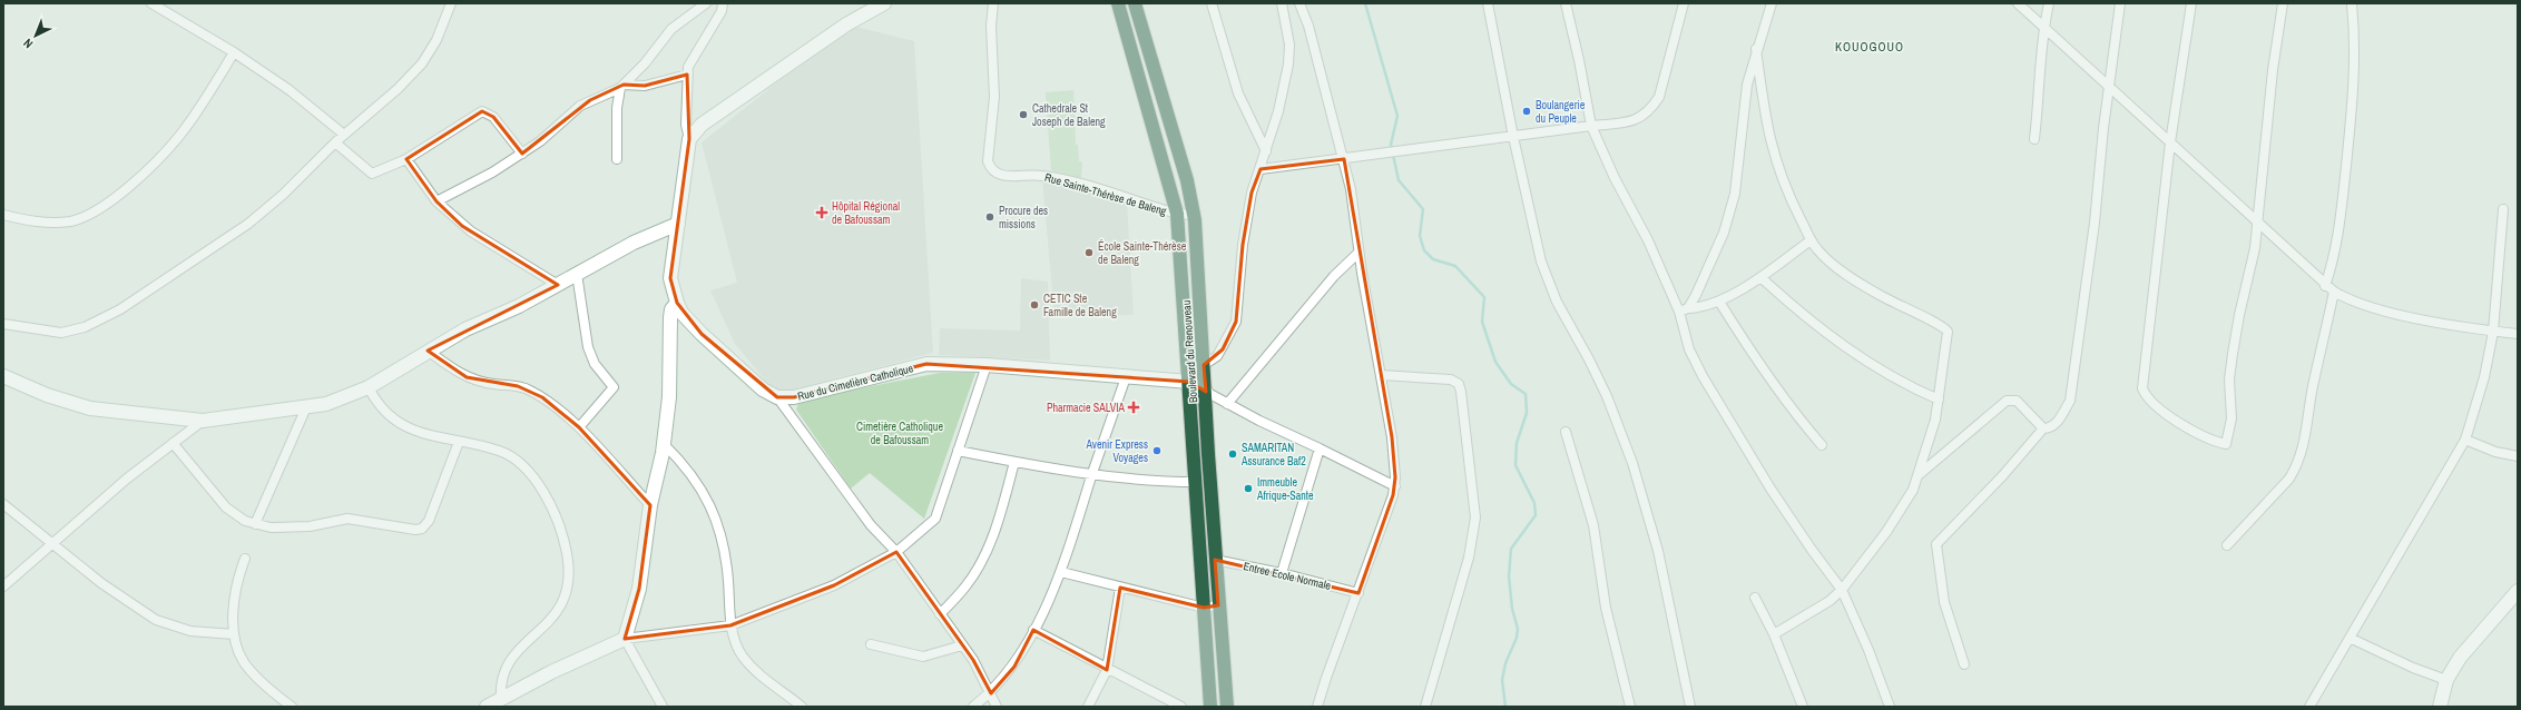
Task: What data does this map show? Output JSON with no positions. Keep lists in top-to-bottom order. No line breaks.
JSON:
{"streets":{"highway":["Boulevard du Renouveau"],"street":["Rue Sainte-Thérèse de Baleng","Rue du Cimetière Catholique","Entree Ecole Normale"]},"crossings":[["Rue Sainte-Thérèse de Baleng","Boulevard du Renouveau"],["Boulevard du Renouveau","Rue du Cimetière Catholique"],["Boulevard du Renouveau","Entree Ecole Normale"]],"districts":["KOUOGOUO"],"parks":["Cimetière Catholique de Bafoussam"],"places":{"other":["Boulangerie du Peuple","Cathedrale St Joseph de Baleng","Procure des missions","École Sainte-Thérèse de Baleng","CETIC Ste Famille de Baleng","Avenir Express Voyages","SAMARITAN Assurance Baf2","Immeuble Afrique-Sante"],"health":["Hôpital Régional de Bafoussam","Pharmacie SALVIA"]},"north":"bottom left"}
